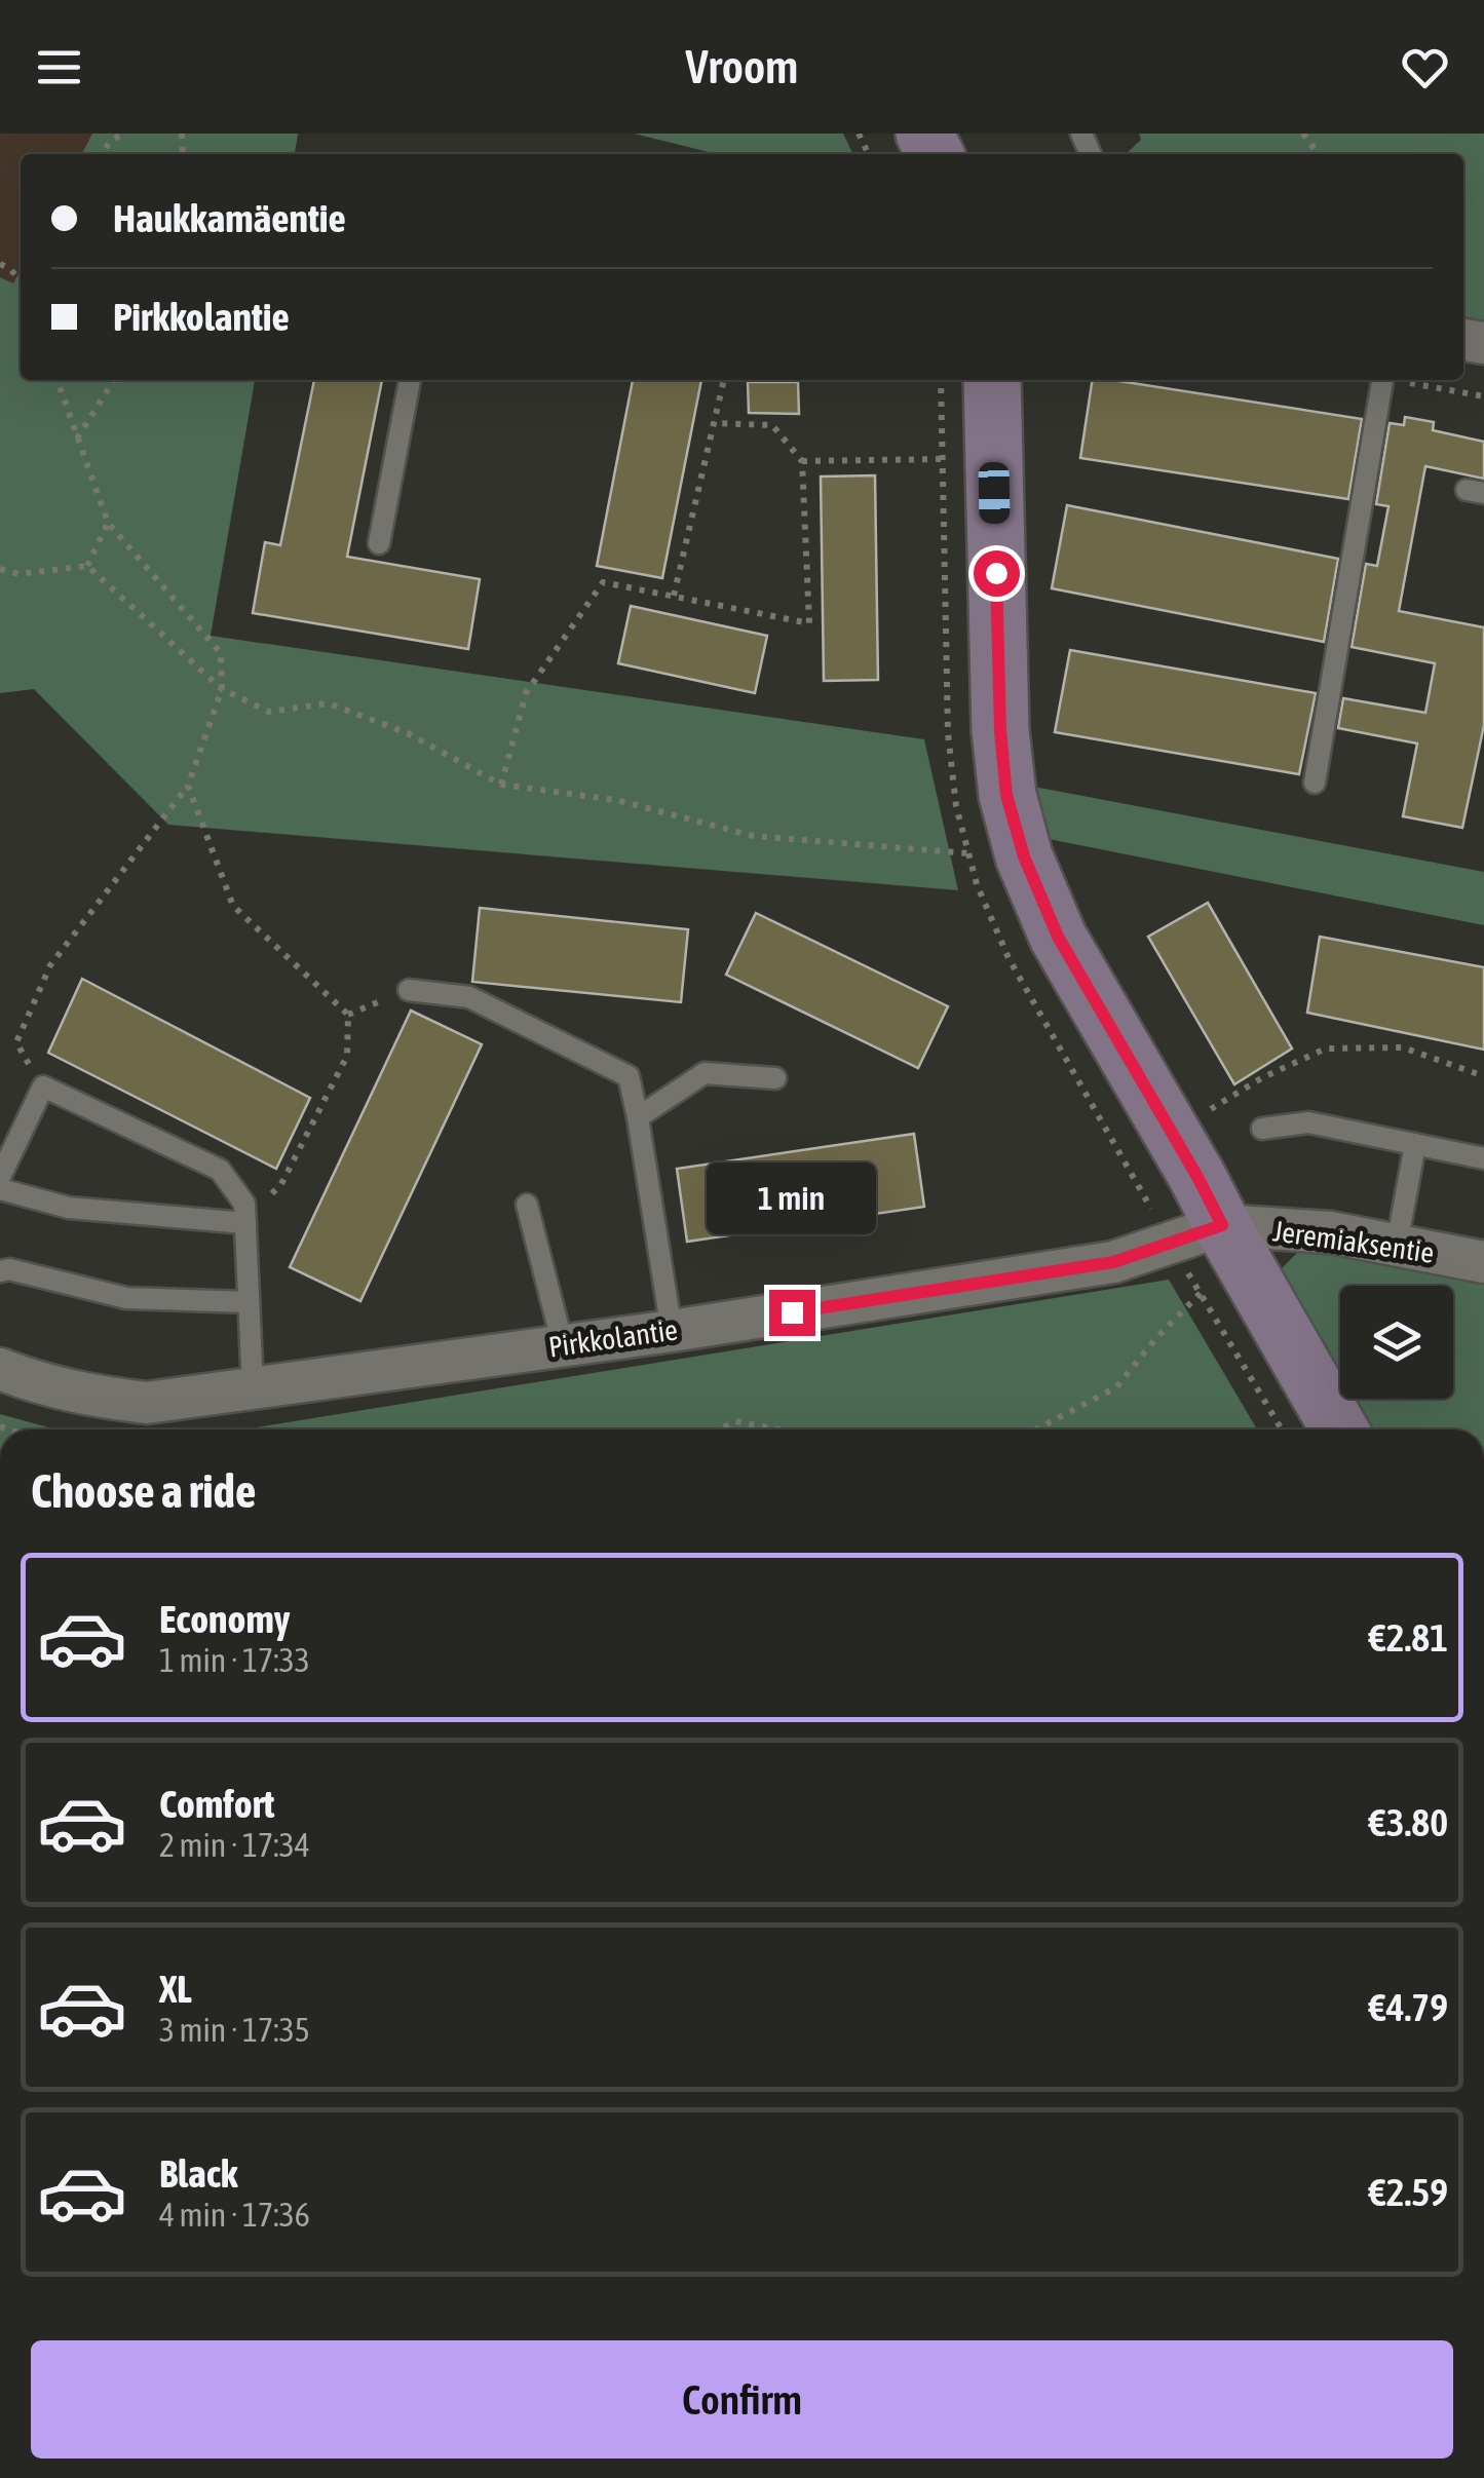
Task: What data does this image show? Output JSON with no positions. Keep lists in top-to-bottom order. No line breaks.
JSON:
{"streets":{"street":["Jeremiaksentie","Pirkkolantie"]},"crossings":[["Jeremiaksentie","Pirkkolantie"]],"page":{"header":"Vroom","banner":["Haukkamäentie","Pirkkolantie"],"bubble":"1 min","heading":"Choose a ride","list":[{"name":"Economy","note":"1 min · 17:33","value":"€2.81"},{"name":"Comfort","note":"2 min · 17:34","value":"€3.80"},{"name":"XL","note":"3 min · 17:35","value":"€4.79"},{"name":"Black","note":"4 min · 17:36","value":"€2.59"}],"buttons":"Confirm"}}
